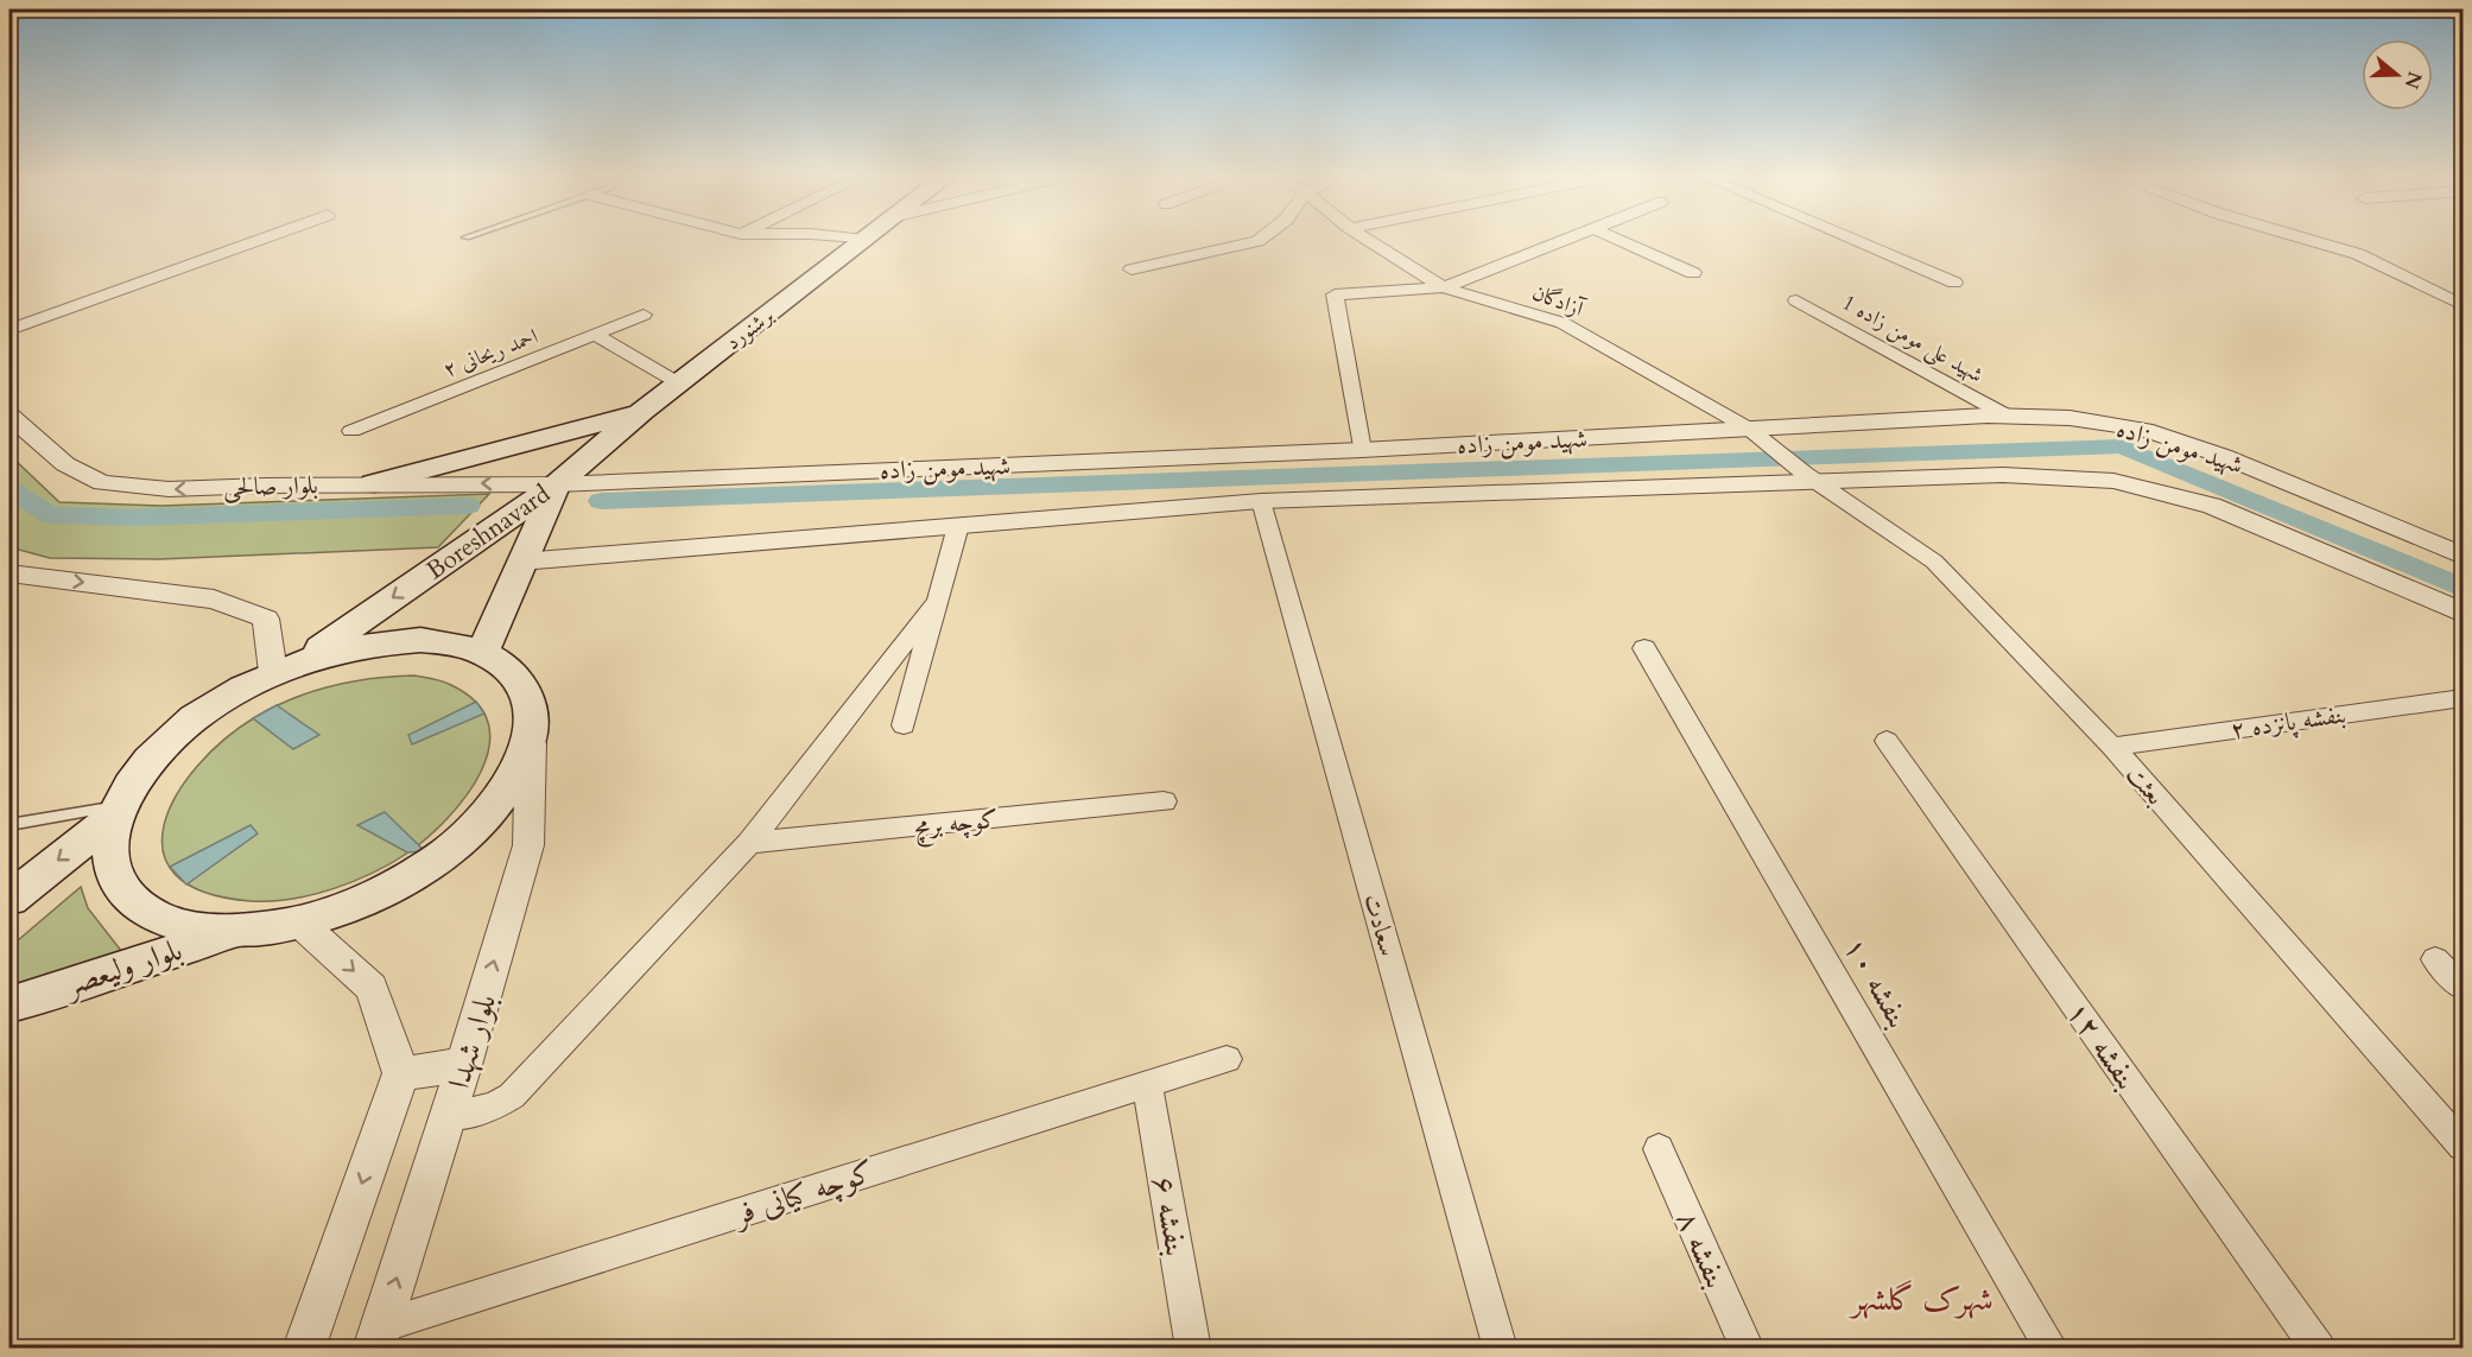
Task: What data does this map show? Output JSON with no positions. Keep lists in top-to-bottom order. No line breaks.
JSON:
{"streets":{"main road":["برشنورد","Boreshnavard","بلوار ولیعصر"],"street":["آزادگان","شهید علی مومن زاده 1","احمد ریحانی ۲","شهید مومن زاده","بلوار صالحی","بنفشه پانزده ۲","بعثت","کوچه برمچ","سعادت","بنفشه ۱۰","بلوار شهدا","بنفشه ۱۲","کوچه کیانی فر","بنفشه ۶","بنفشه ۸"]},"crossings":[["آزادگان","شهید مومن زاده"],["آزادگان","بعثت"],["برشنورد","شهید مومن زاده"],["برشنورد","بلوار صالحی"],["برشنورد","Boreshnavard"],["شهید علی مومن زاده 1","شهید مومن زاده"],["شهید مومن زاده","بلوار صالحی"],["شهید مومن زاده","Boreshnavard"],["بلوار صالحی","Boreshnavard"],["بنفشه پانزده ۲","بعثت"],["بلوار شهدا","کوچه کیانی فر"],["کوچه کیانی فر","بنفشه ۶"]],"districts":["شهرک گلشهر"],"north":"right"}
